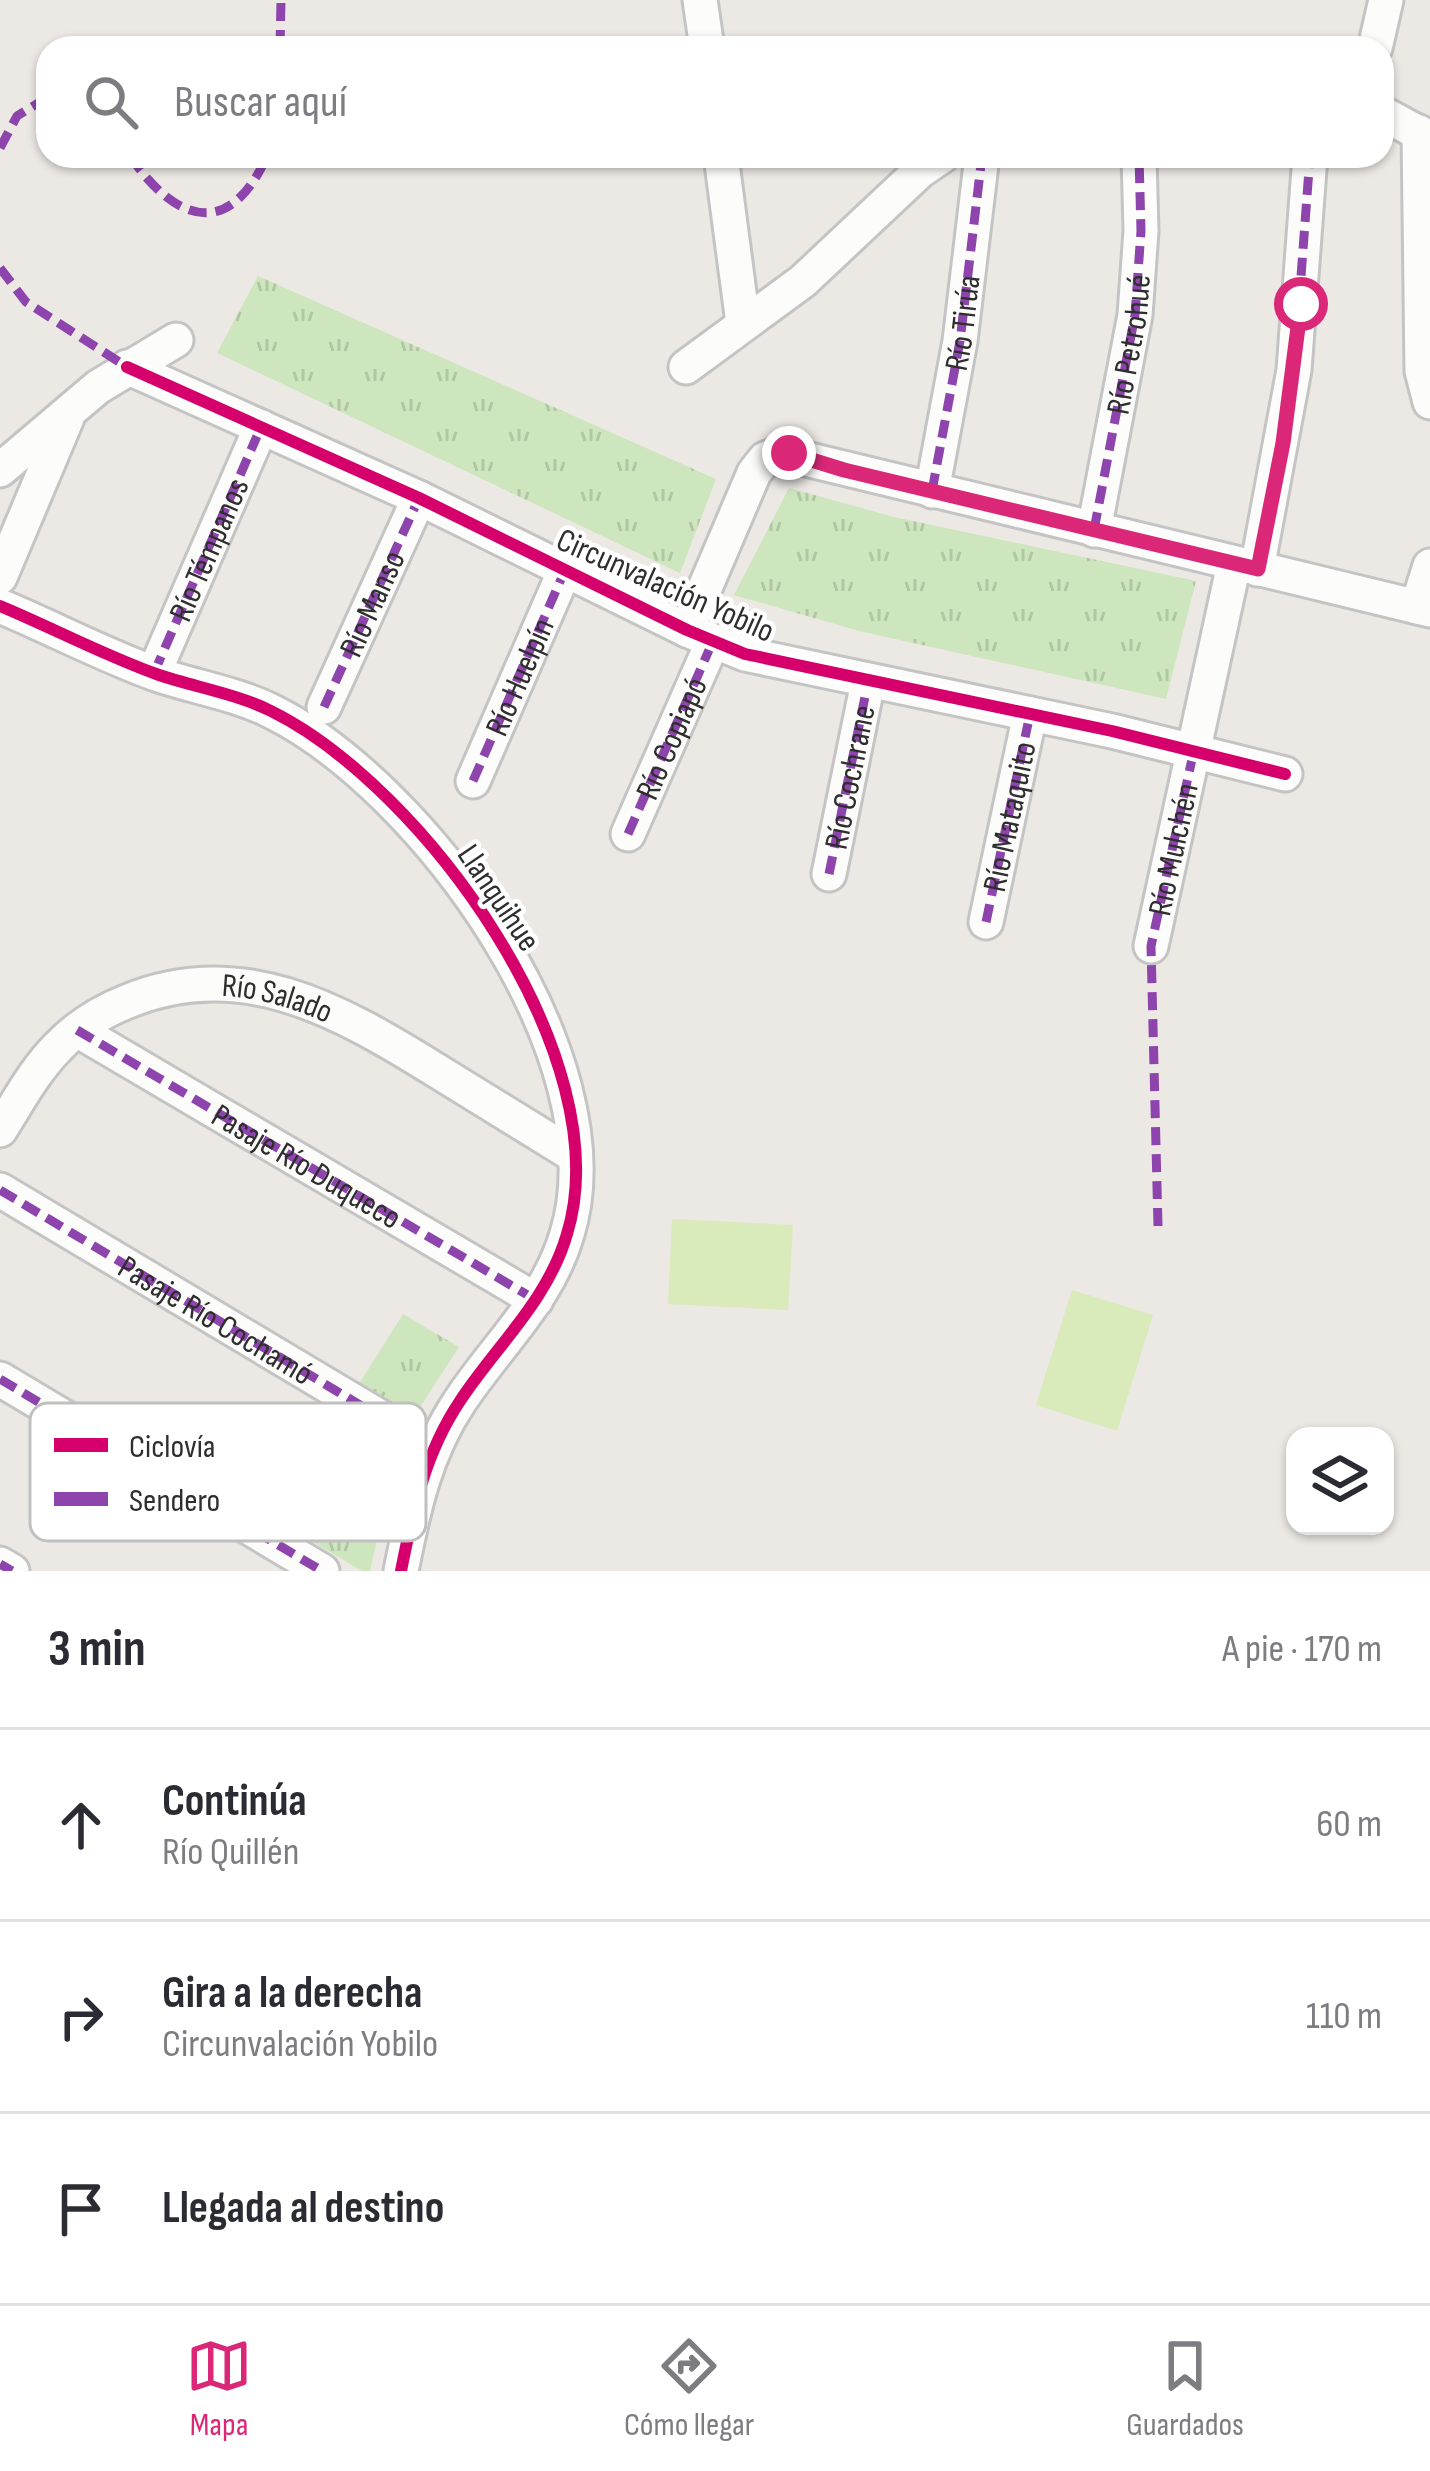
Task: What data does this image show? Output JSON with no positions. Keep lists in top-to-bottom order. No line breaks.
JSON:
{"streets":{"street":["Río Tirúa","Río Petrohué","Río Témpanos","Circunvalación Yobilo","Río Manso","Río Huelpín","Río Copiapó","Río Cochrane","Río Mataquito","Río Mulchén","Llanquihue","Río Salado","Pasaje Río Duqueco","Pasaje Río Cochamó"]},"crossings":[["Río Tirúa","Circunvalación Yobilo"],["Río Petrohué","Circunvalación Yobilo"],["Río Témpanos","Circunvalación Yobilo"],["Río Témpanos","Llanquihue"],["Circunvalación Yobilo","Río Manso"],["Circunvalación Yobilo","Río Huelpín"],["Circunvalación Yobilo","Río Copiapó"],["Circunvalación Yobilo","Río Cochrane"],["Circunvalación Yobilo","Río Mataquito"],["Circunvalación Yobilo","Río Mulchén"],["Llanquihue","Río Salado"],["Llanquihue","Pasaje Río Duqueco"],["Llanquihue","Pasaje Río Cochamó"],["Río Salado","Pasaje Río Duqueco"]],"legend":["Ciclovía","Sendero"],"page":{"search":"Buscar aquí","heading":["3 min","A pie · 170 m"],"list":[["Continúa","Río Quillén","60 m"],["Gira a la derecha","Circunvalación Yobilo","110 m"],"Llegada al destino"],"nav":["Mapa","Cómo llegar","Guardados"]}}
